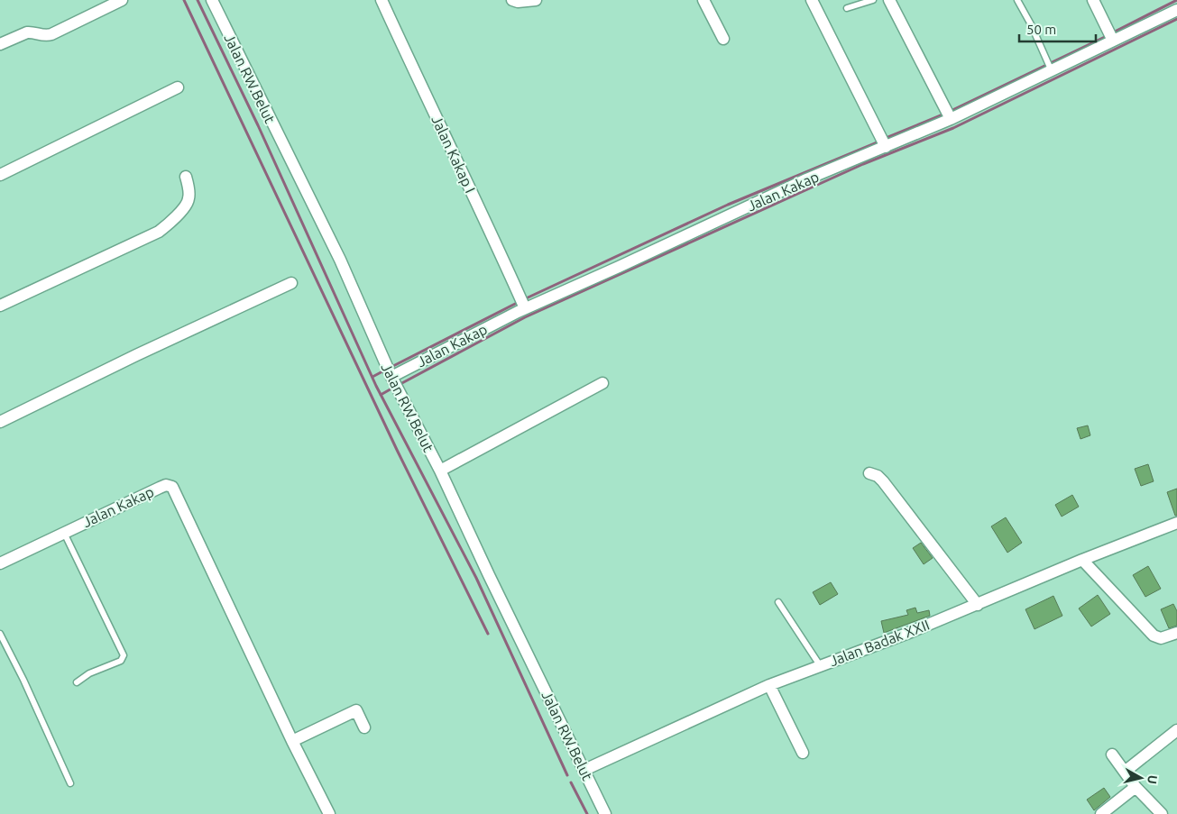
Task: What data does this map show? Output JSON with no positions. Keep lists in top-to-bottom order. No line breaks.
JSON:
{"streets":{"street":["Jalan RW.Belut","Jalan Kakap I","Jalan Kakap","Jalan Badak XXII"]},"crossings":[["Jalan RW.Belut","Jalan Kakap"],["Jalan RW.Belut","Jalan Badak XXII"],["Jalan Kakap I","Jalan Kakap"]],"scale_bar":"50 m","north":"right"}
